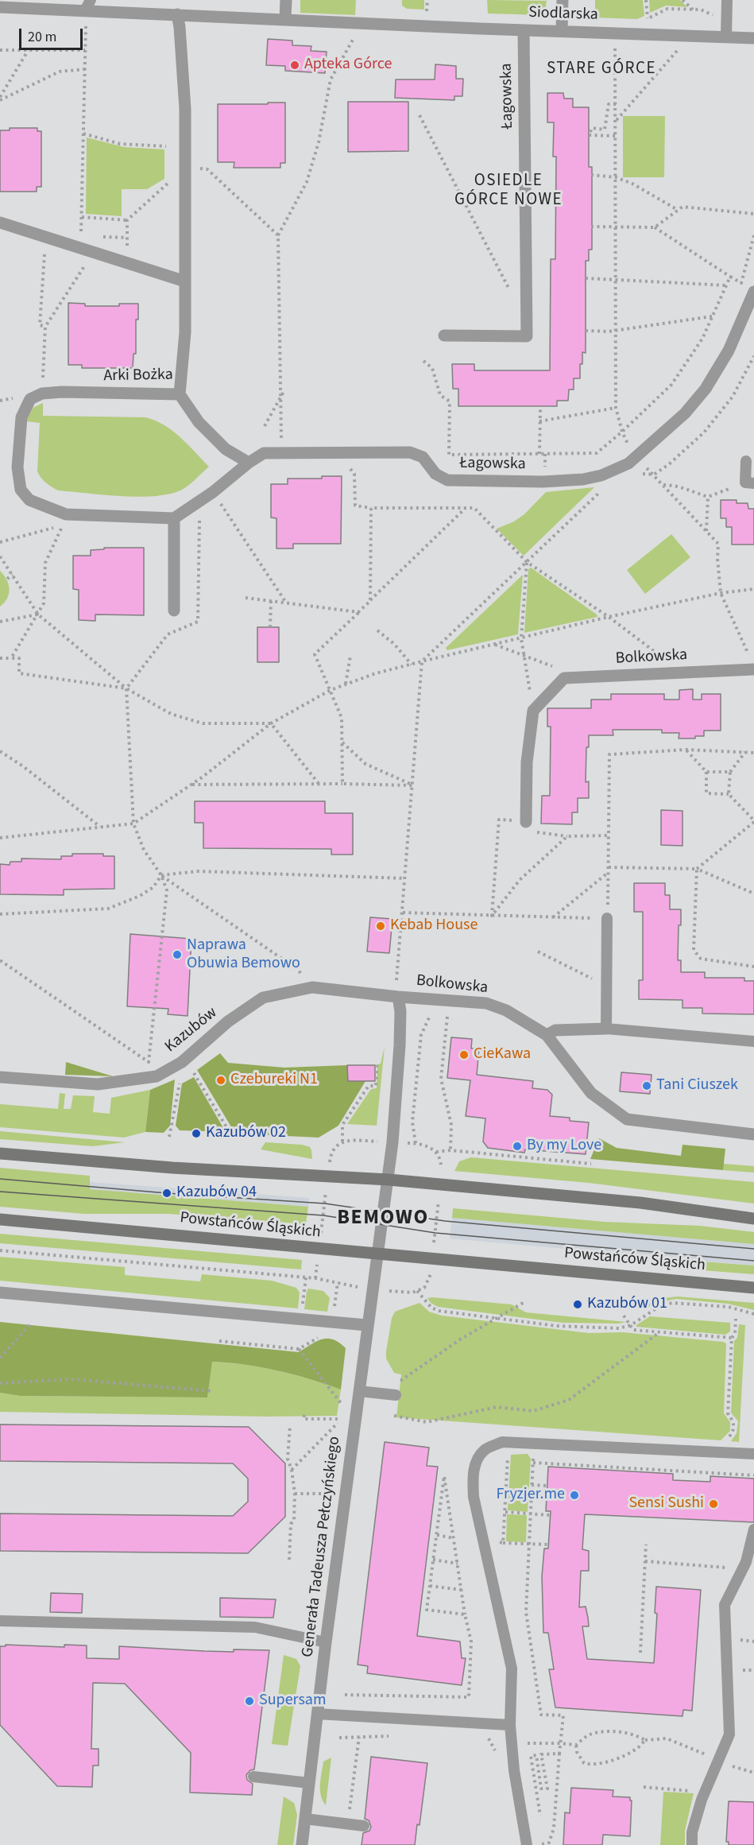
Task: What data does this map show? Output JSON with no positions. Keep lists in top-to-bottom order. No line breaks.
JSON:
{"streets":{"main road":["Powstańców Śląskich"],"street":["Siodlarska","Łagowska","Arki Bożka","Bolkowska","Kazubów","Generała Tadeusza Pełczyńskiego"]},"crossings":[["Siodlarska","Łagowska"],["Siodlarska","Arki Bożka"],["Bolkowska","Kazubów"],["Bolkowska","Powstańców Śląskich"],["Bolkowska","Generała Tadeusza Pełczyńskiego"],["Powstańców Śląskich","Generała Tadeusza Pełczyńskiego"]],"districts":["STARE GÓRCE","OSIEDLE GÓRCE NOWE","BEMOWO"],"places":["Apteka Górce","Kebab House","Naprawa Obuwia Bemowo","CieKawa","Czebureki N1","Tani Ciuszek","Kazubów 02","By my Love","Kazubów 04","Kazubów 01","Fryzjer.me","Sensi Sushi","Supersam"],"scale_bar":"20 m"}
